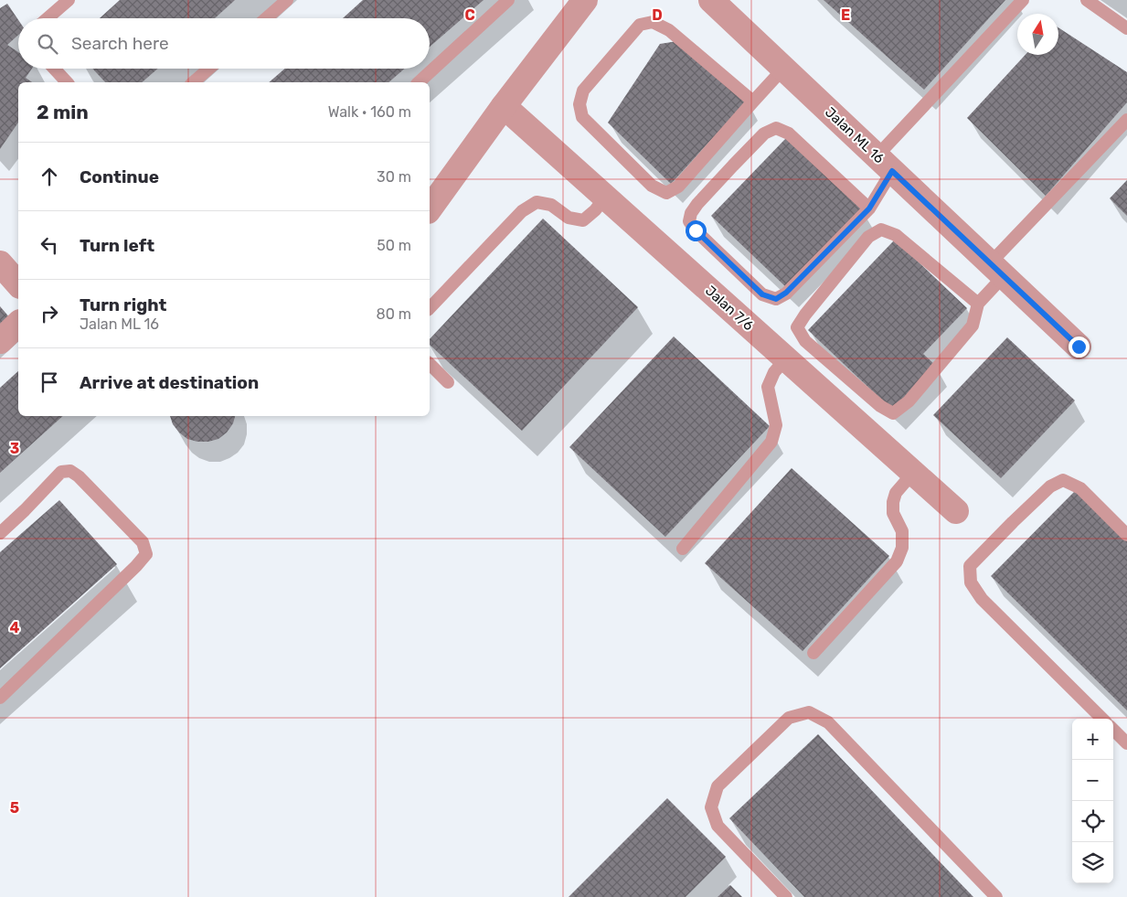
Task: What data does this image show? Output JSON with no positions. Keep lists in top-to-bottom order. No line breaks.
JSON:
{"streets":{"street":["Jalan ML 16","Jalan 7/6"]},"north":"top","page":{"search":"Search here","heading":["2 min","Walk · 160 m"],"list":[["Continue","30 m"],["Turn left","50 m"],["Turn right","Jalan ML 16","80 m"],"Arrive at destination"],"map_buttons":["+","−"]},"grid":{"columns":["C","D","E"],"rows":["3","4","5"]}}
